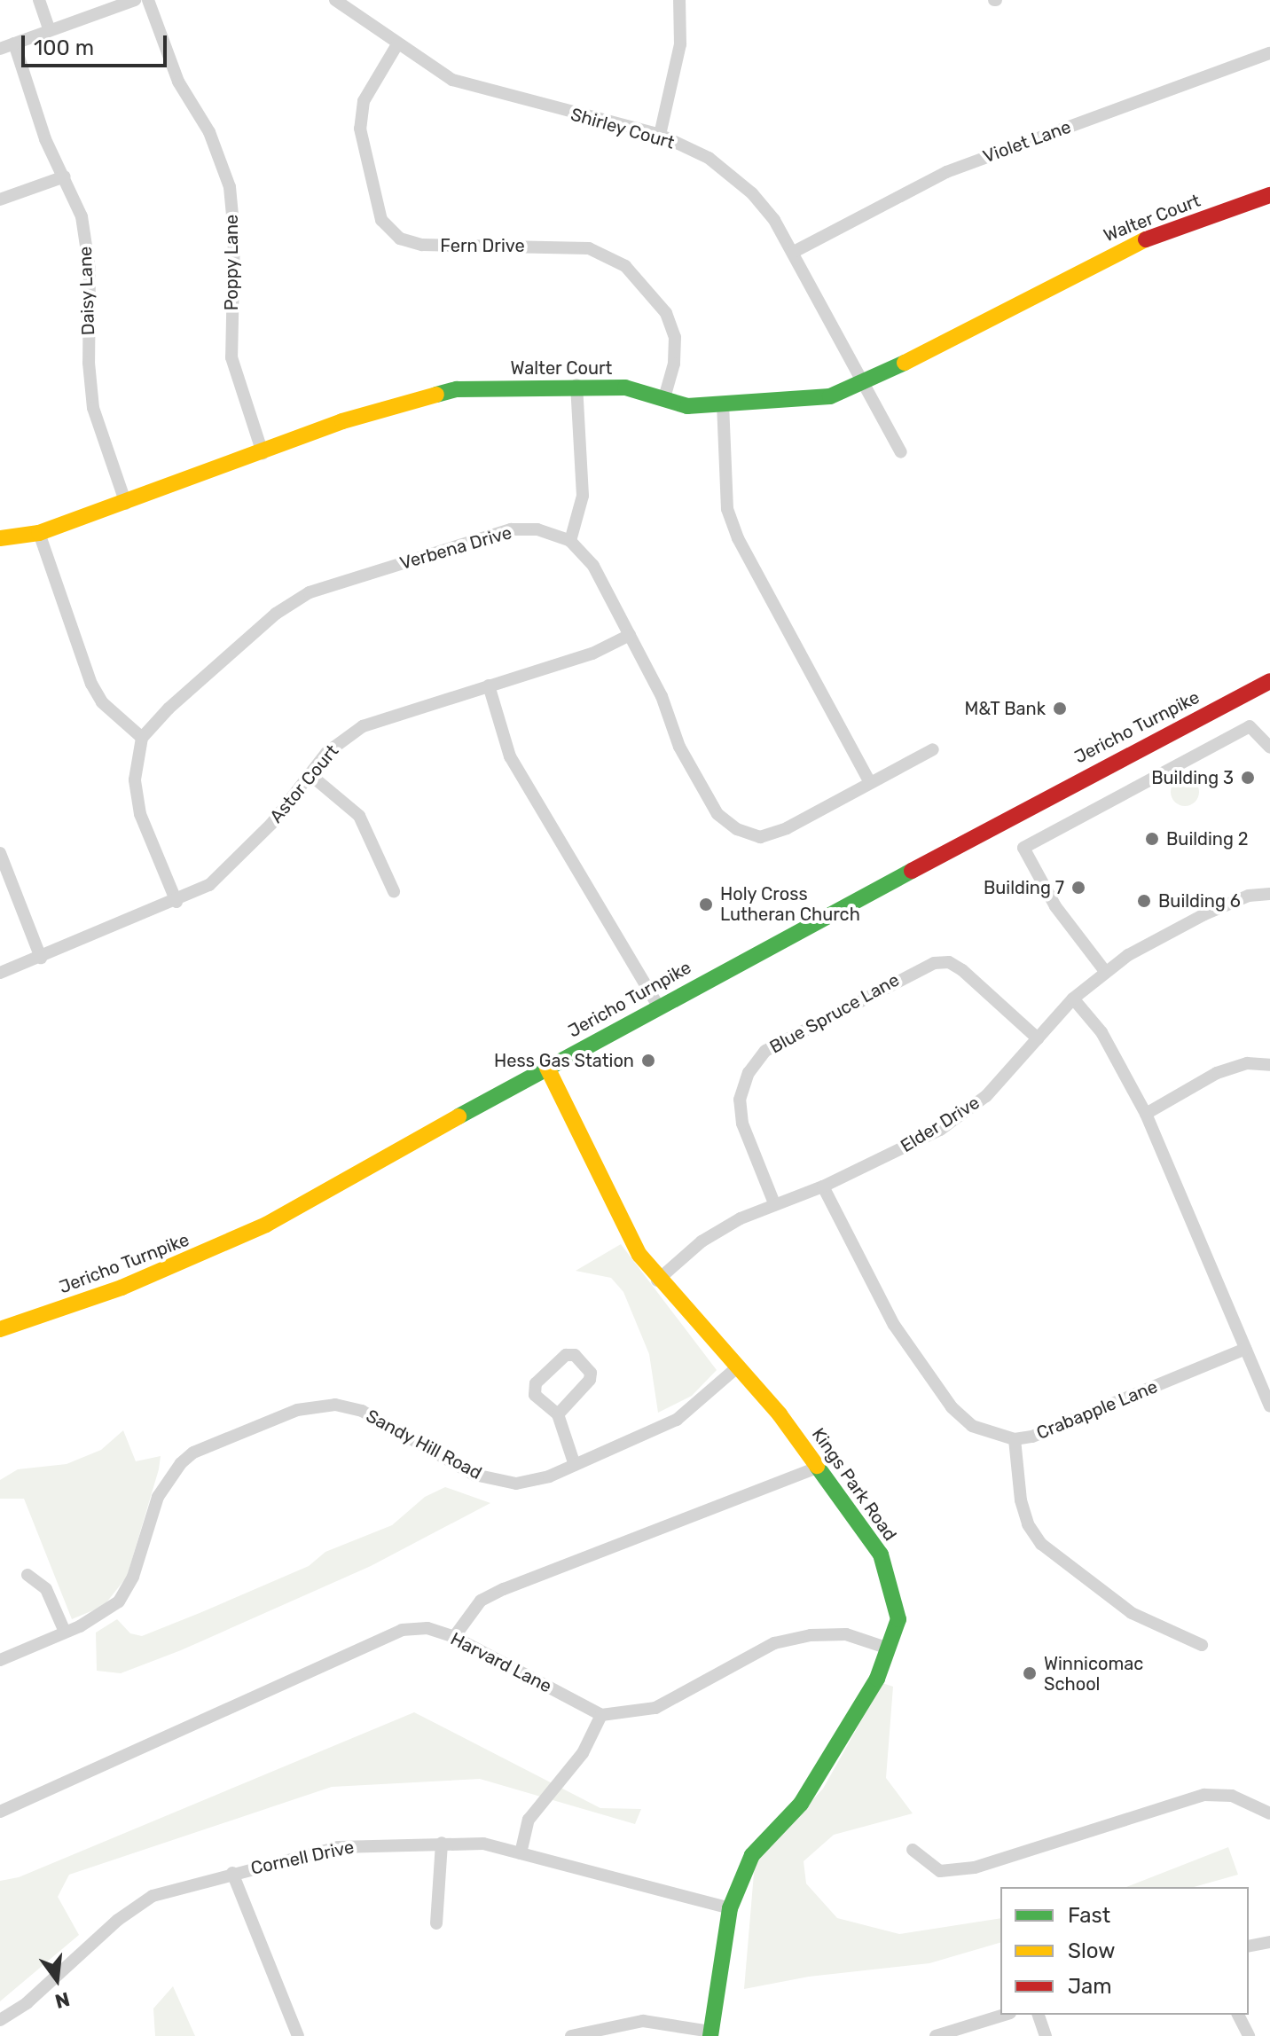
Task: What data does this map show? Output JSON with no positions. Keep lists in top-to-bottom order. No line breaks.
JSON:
{"streets":{"street":["Shirley Court","Violet Lane","Walter Court","Fern Drive","Poppy Lane","Daisy Lane","Verbena Drive","Jericho Turnpike","Astor Court","Blue Spruce Lane","Elder Drive","Crabapple Lane","Sandy Hill Road","Kings Park Road","Harvard Lane","Cornell Drive"]},"crossings":[["Shirley Court","Violet Lane"],["Shirley Court","Walter Court"],["Shirley Court","Fern Drive"],["Walter Court","Fern Drive"],["Walter Court","Poppy Lane"],["Walter Court","Daisy Lane"],["Verbena Drive","Astor Court"],["Jericho Turnpike","Kings Park Road"],["Blue Spruce Lane","Elder Drive"],["Elder Drive","Crabapple Lane"],["Elder Drive","Kings Park Road"],["Sandy Hill Road","Kings Park Road"],["Kings Park Road","Cornell Drive"]],"places":["M&T Bank","Building 3","Building 2","Building 7","Building 6","Holy Cross Lutheran Church","Hess Gas Station","Winnicomac School"],"legend":["Fast","Slow","Jam"],"scale_bar":"100 m","north":"bottom"}
